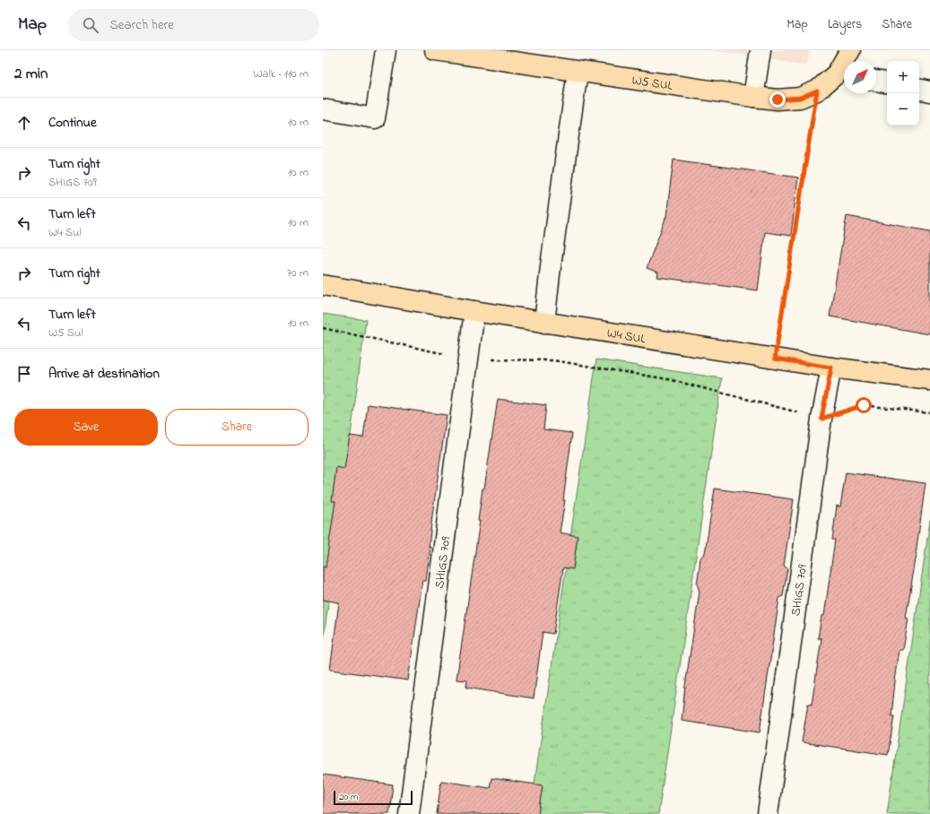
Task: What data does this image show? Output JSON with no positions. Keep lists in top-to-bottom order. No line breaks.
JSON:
{"streets":{"main road":["W5 SUL","W4 SUL"],"street":["SHIGS 709"]},"crossings":[["W4 SUL","SHIGS 709"]],"scale_bar":"20 m","north":"top right","page":{"header":"Map","search":"Search here","nav":["Map","Layers","Share"],"heading":["2 min","Walk · 110 m"],"map_buttons":["+","−"],"list":[["Continue","10 m"],["Turn right","SHIGS 709","10 m"],["Turn left","W4 Sul","10 m"],["Turn right","70 m"],["Turn left","W5 Sul","10 m"],"Arrive at destination"],"buttons":["Save","Share"],"scale":"20 m"}}
